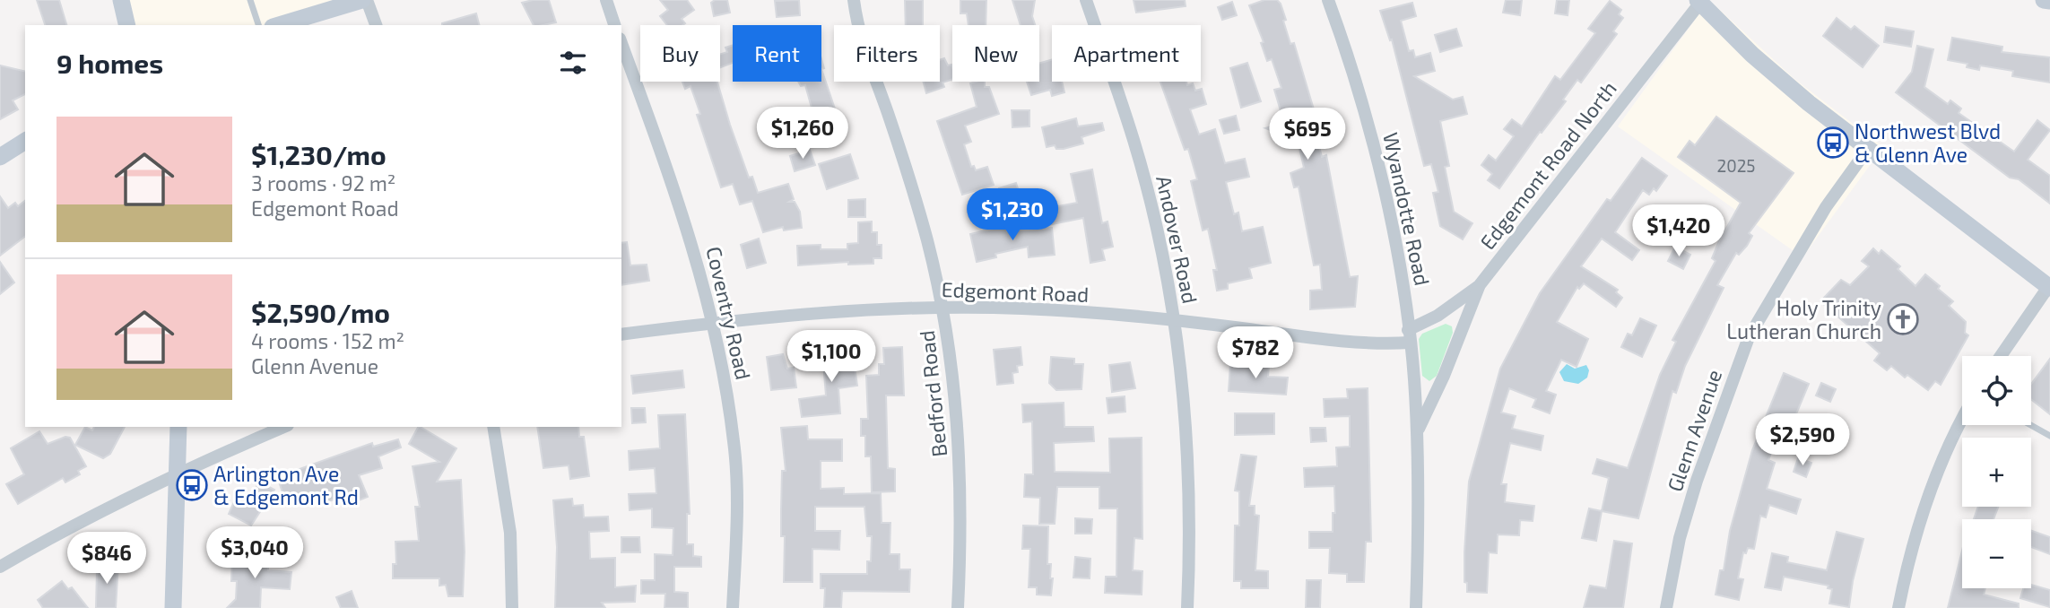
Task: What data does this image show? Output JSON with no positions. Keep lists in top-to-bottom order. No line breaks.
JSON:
{"streets":{"street":["Edgemont Road North","Wyandotte Road","Andover Road","Edgemont Road","Coventry Road","Bedford Road","Glenn Avenue"]},"crossings":[["Edgemont Road North","Wyandotte Road"],["Edgemont Road North","Edgemont Road"],["Wyandotte Road","Edgemont Road"],["Andover Road","Edgemont Road"],["Edgemont Road","Coventry Road"],["Edgemont Road","Bedford Road"]],"places":{"bus stop":["Northwest Blvd & Glenn Ave","Arlington Ave & Edgemont Rd"],"church":["Holy Trinity Lutheran Church"]},"house_numbers":["2025"],"page":{"chip":["Buy","Rent","Filters","New","Apartment"],"heading":"9 homes","list":[{"name":"$1,230/mo","note":"3 rooms · 92 m² · Edgemont Road"},{"name":"$2,590/mo","note":"4 rooms · 152 m² · Glenn Avenue"}],"price":["$1,260","$695","$1,230","$1,420","$782","$1,100","$2,590","$3,040","$846"],"map_buttons":["+","−"]}}
